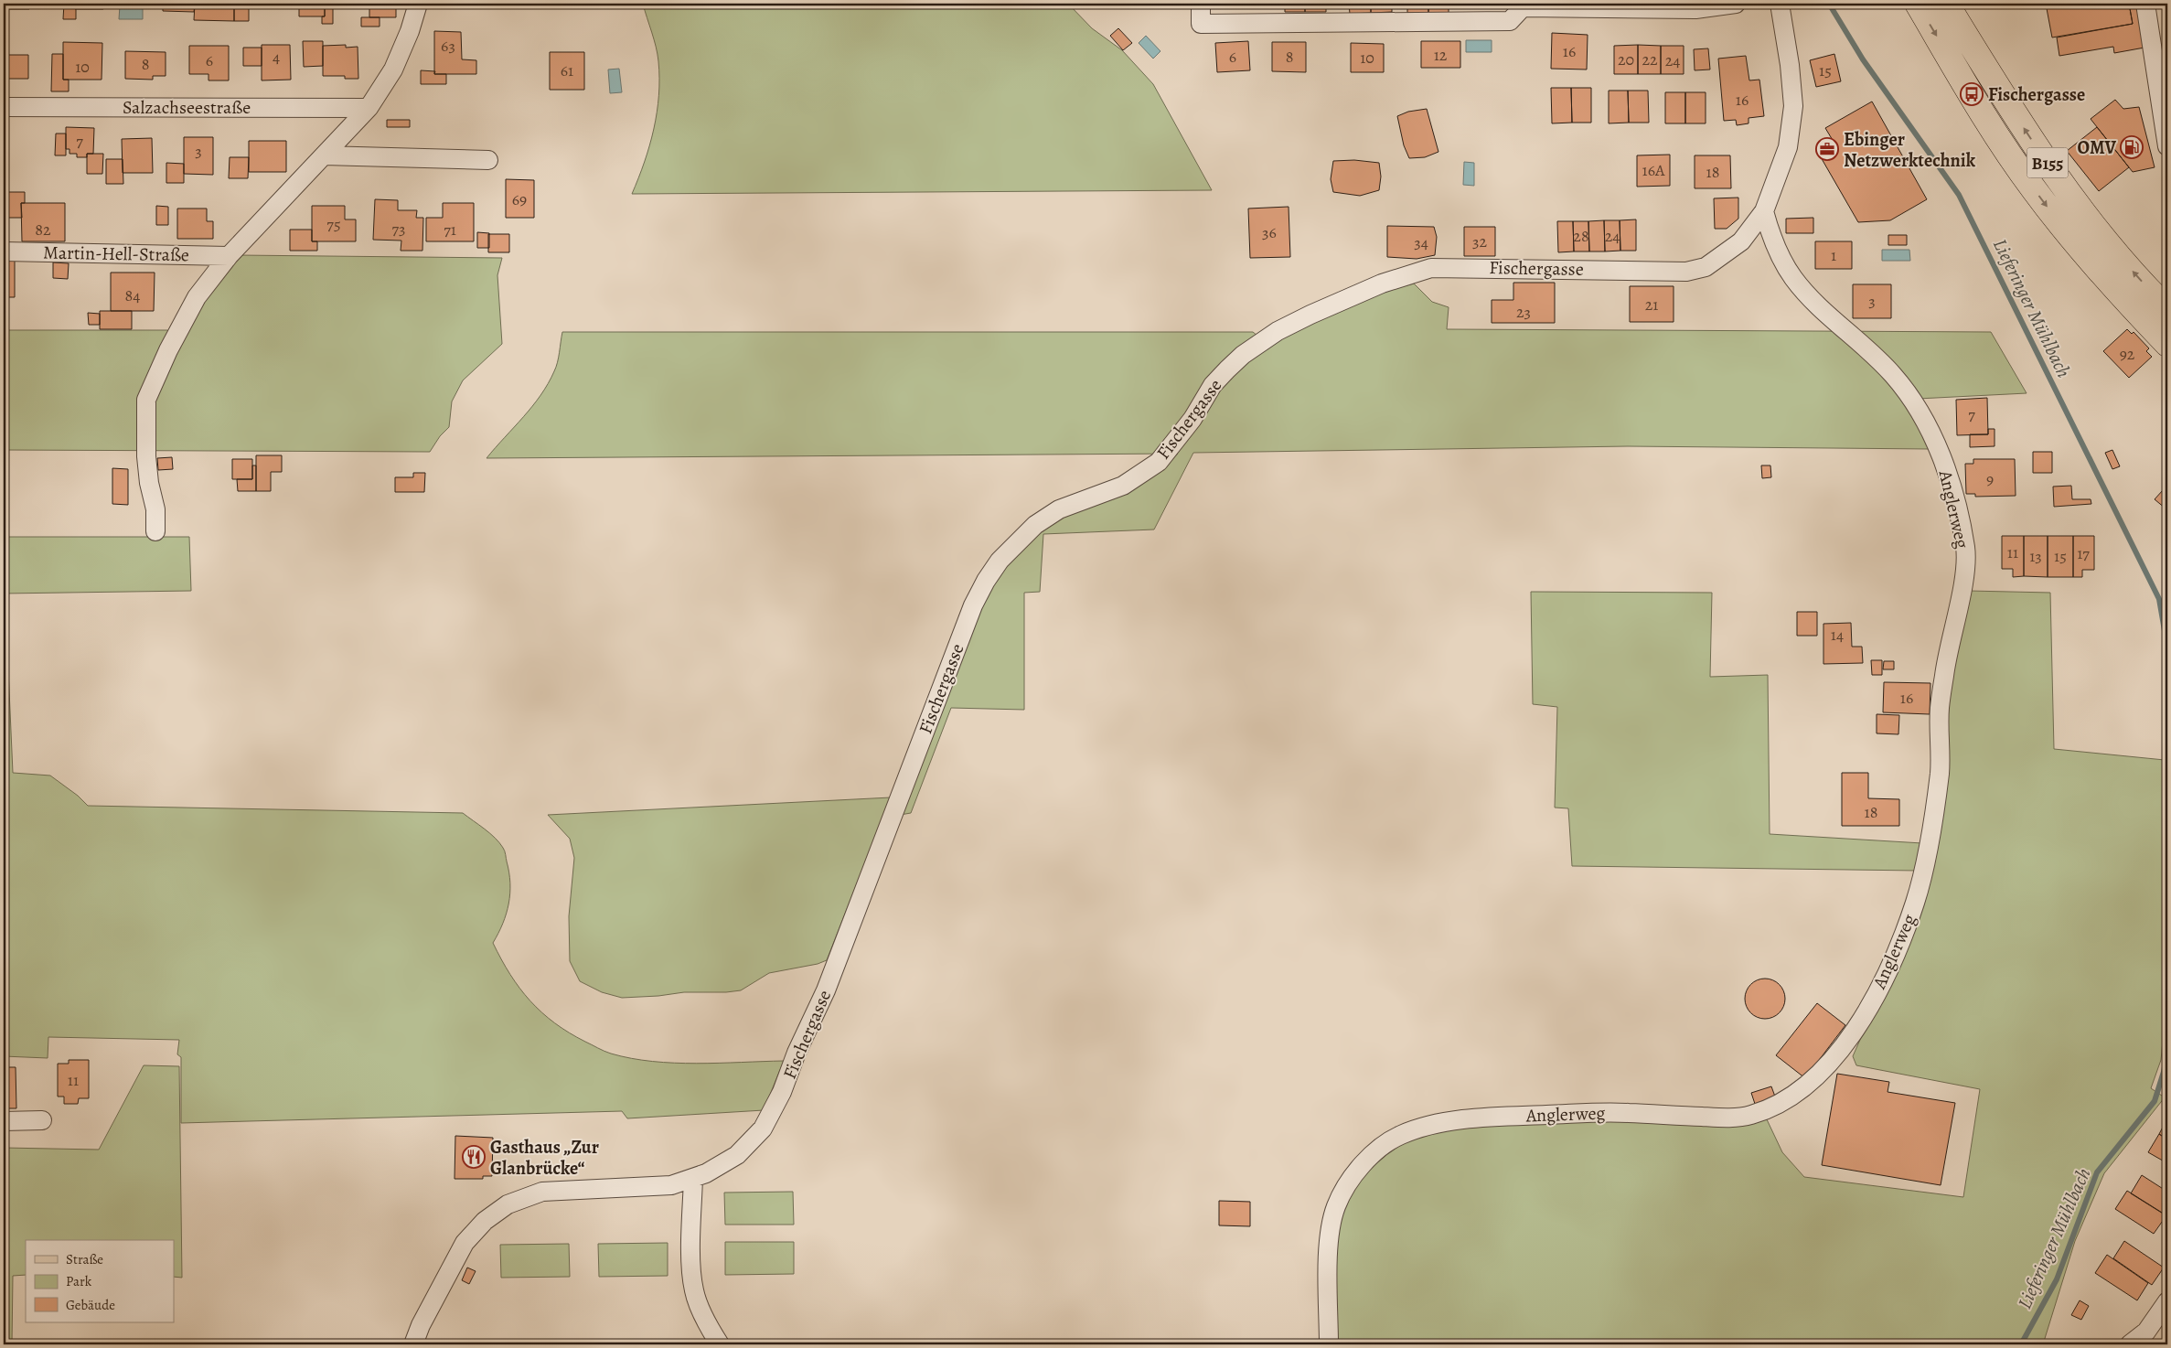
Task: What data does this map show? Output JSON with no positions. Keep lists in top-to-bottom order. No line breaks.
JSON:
{"streets":{"main road":["B155"],"street":["Salzachseestraße","Martin-Hell-Straße","Fischergasse","Anglerweg"]},"crossings":[["Salzachseestraße","Martin-Hell-Straße"],["Fischergasse","Anglerweg"]],"water":["Lieferinger Mühlbach"],"places":{"bus stop":["Fischergasse"],"fuel station":["OMV"],"office":["Ebinger Netzwerktechnik"],"restaurant":["Gasthaus „Zur Glanbrücke“"]},"house_numbers":["63","16","12","4","6","8","10","20","22","6","24","8","10","61","15","16","7","3","16A","18","69","75","73","82","71","36","28","24","32","34","1","84","3","21","23","92","7","9","11","17","13","15","14","16","18","11"],"legend":["Straße","Park","Gebäude"]}
